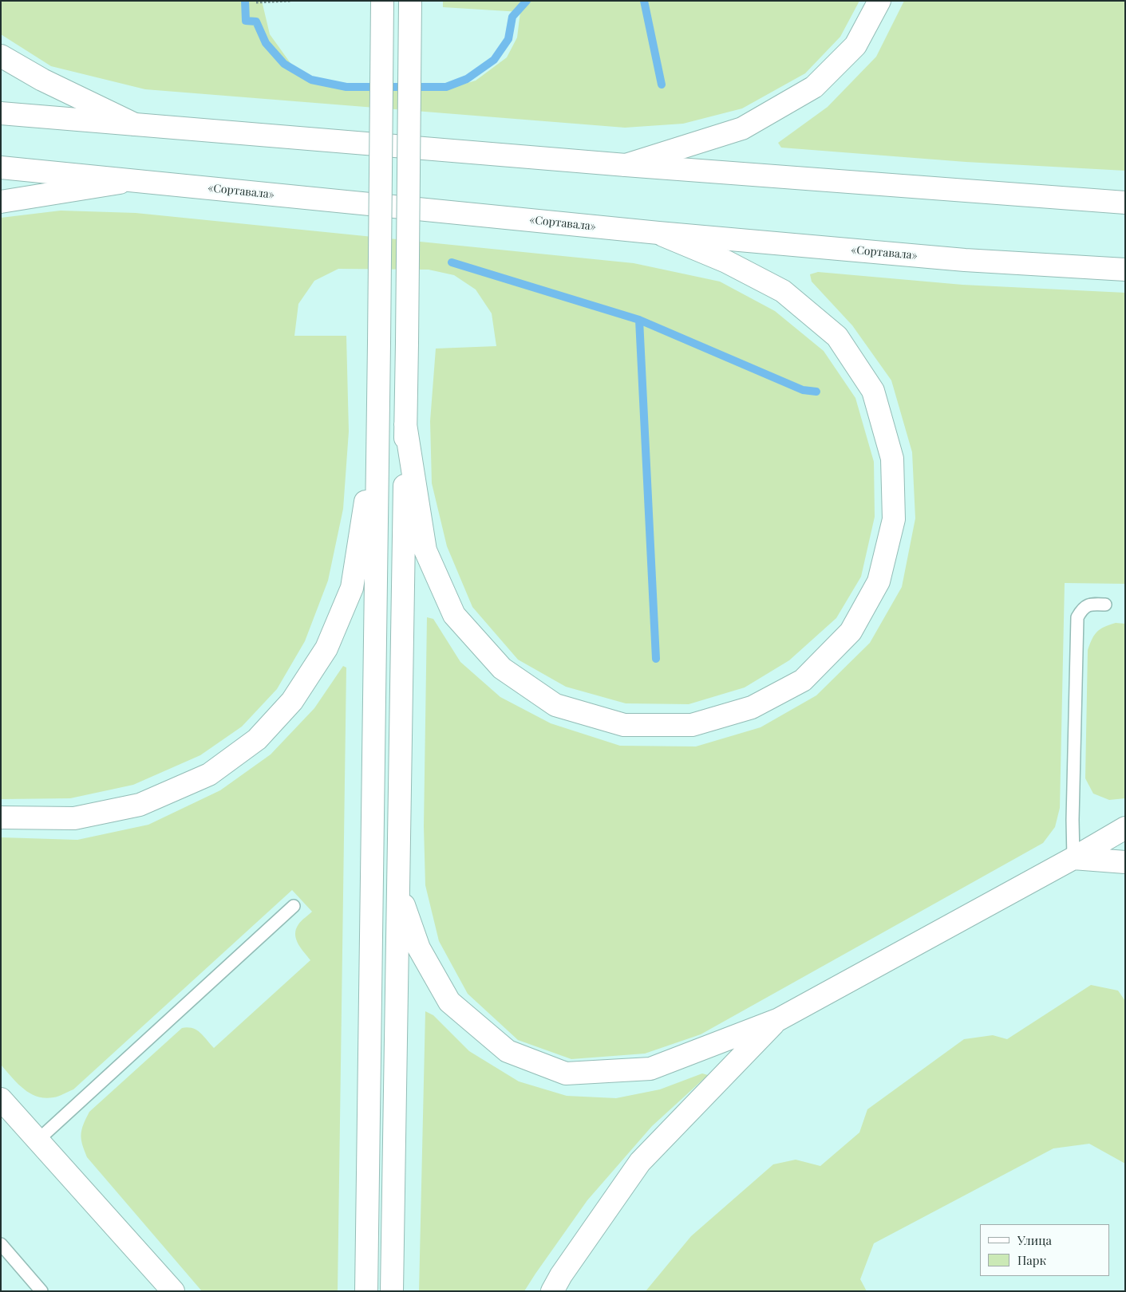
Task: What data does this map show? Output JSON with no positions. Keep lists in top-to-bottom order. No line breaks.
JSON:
{"streets":{"main road":["«Сортавала»"]},"legend":["Улица","Парк"]}
